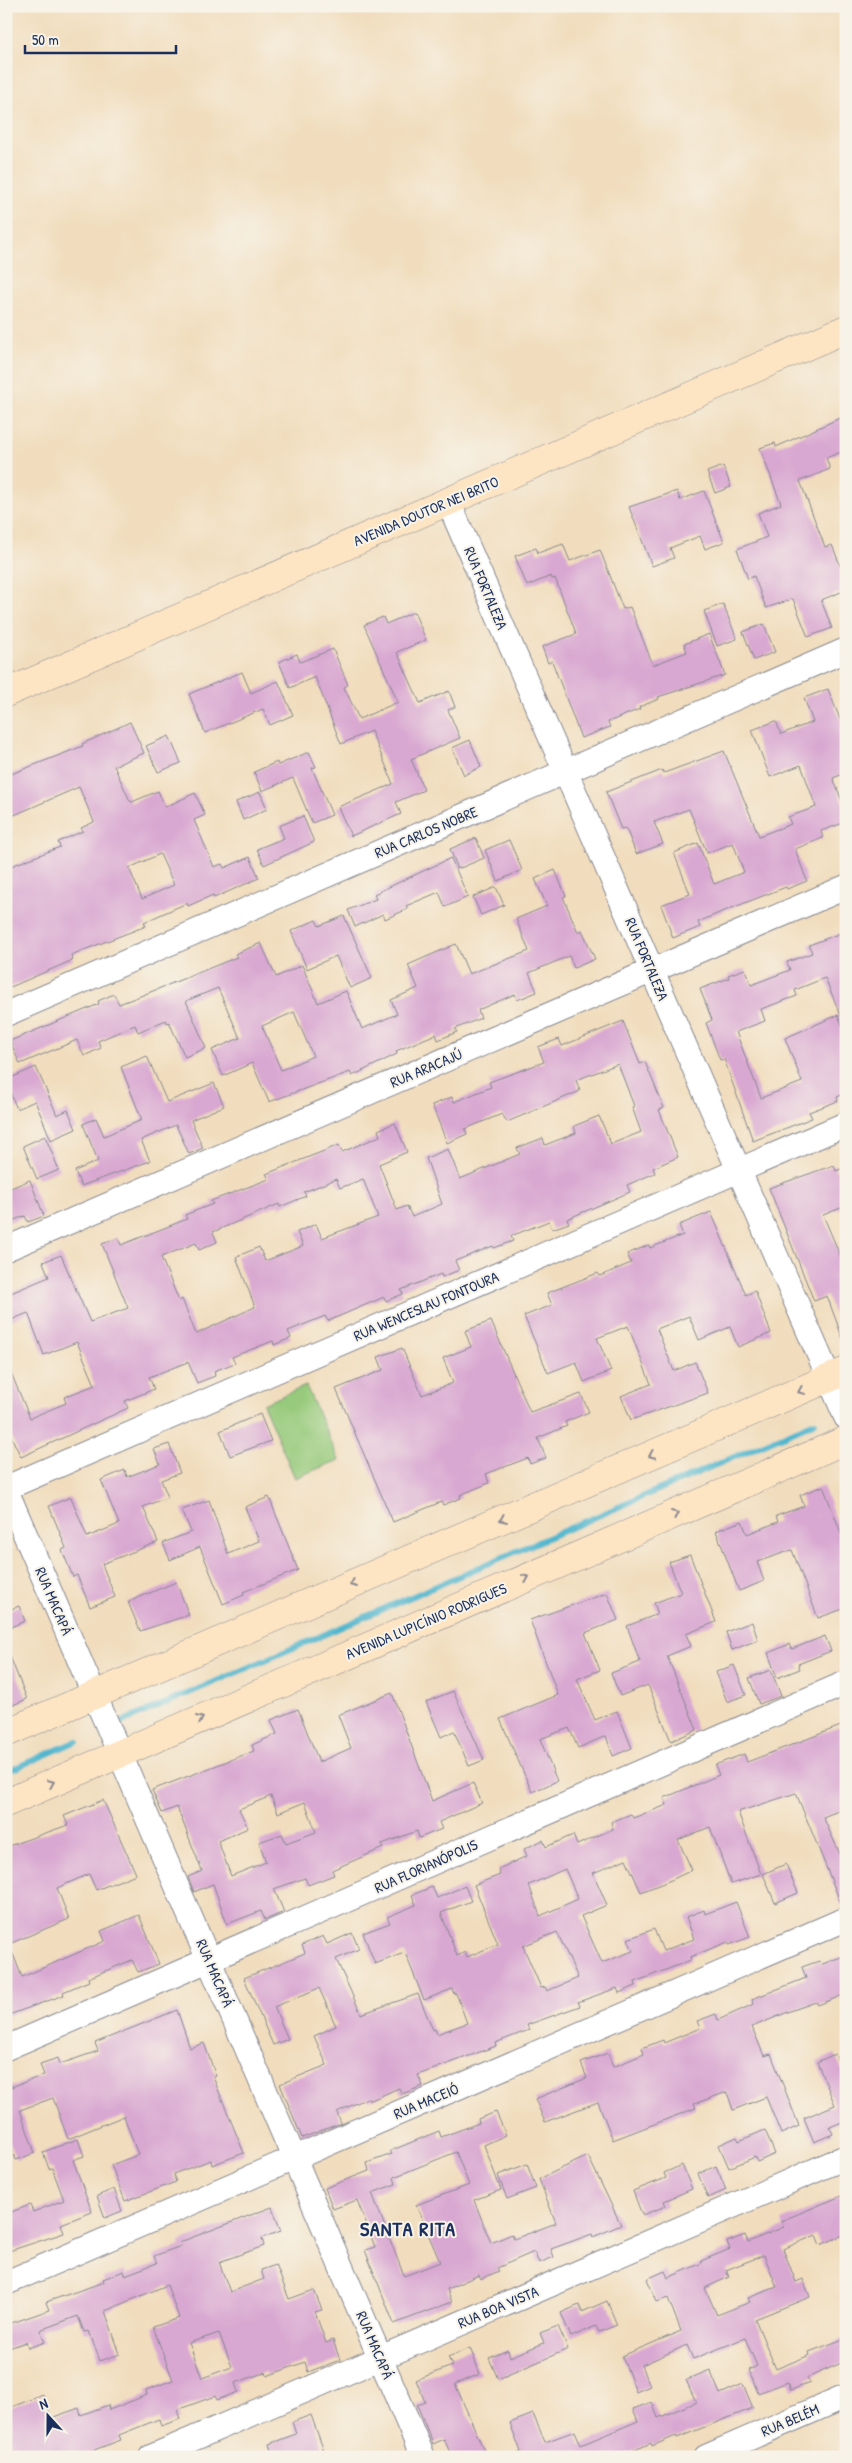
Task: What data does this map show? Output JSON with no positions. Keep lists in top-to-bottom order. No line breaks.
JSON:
{"streets":{"street":["AVENIDA DOUTOR NEI BRITO","RUA FORTALEZA","RUA CARLOS NOBRE","RUA ARACAJÚ","RUA WENCESLAU FONTOURA","RUA MACAPÁ","AVENIDA LUPICÍNIO RODRIGUES","RUA FLORIANÓPOLIS","RUA MACEIÓ","RUA BOA VISTA","RUA BELÉM"]},"crossings":[["AVENIDA DOUTOR NEI BRITO","RUA FORTALEZA"],["RUA FORTALEZA","RUA CARLOS NOBRE"],["RUA FORTALEZA","RUA ARACAJÚ"],["RUA FORTALEZA","RUA WENCESLAU FONTOURA"],["RUA WENCESLAU FONTOURA","RUA MACAPÁ"],["RUA MACAPÁ","AVENIDA LUPICÍNIO RODRIGUES"],["RUA MACAPÁ","RUA FLORIANÓPOLIS"],["RUA MACAPÁ","RUA MACEIÓ"],["RUA MACAPÁ","RUA BOA VISTA"]],"districts":["SANTA RITA"],"scale_bar":"50 m","north":"top"}
